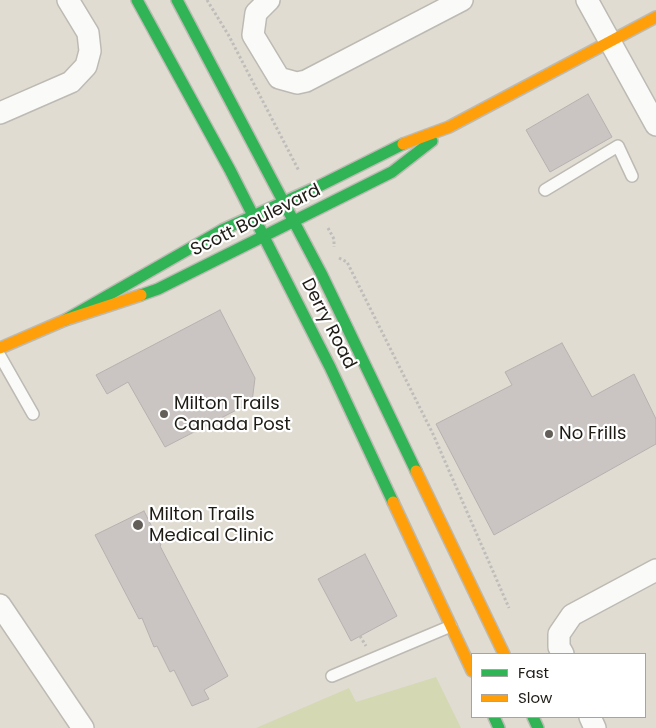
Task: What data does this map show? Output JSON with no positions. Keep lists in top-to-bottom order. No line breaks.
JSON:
{"streets":{"main road":["Scott Boulevard","Derry Road"]},"crossings":[["Scott Boulevard","Derry Road"]],"places":["Milton Trails Canada Post","No Frills","Milton Trails Medical Clinic"],"legend":["Fast","Slow"]}
